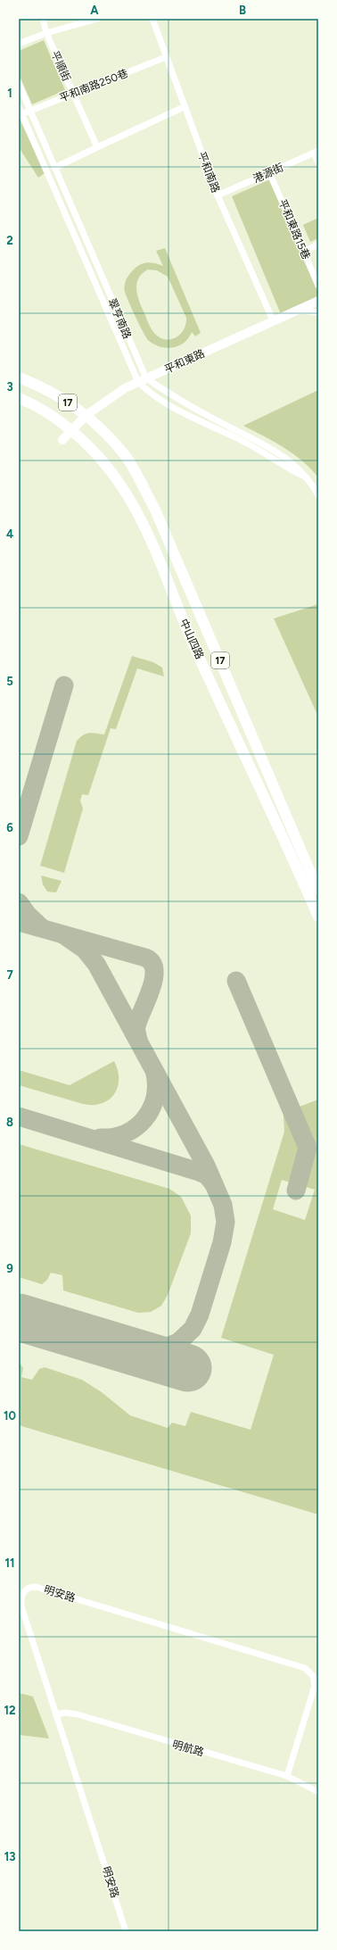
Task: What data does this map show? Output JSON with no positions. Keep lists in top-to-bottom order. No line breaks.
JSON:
{"streets":{"main road":["17","中山四路"],"street":["平順街","平和南路250巷","平和南路","港源街","平和東路15巷","翠亨南路","平和東路","明安路","明航路"]},"crossings":[["平順街","平和南路250巷"],["平和南路250巷","平和南路"],["平和南路250巷","翠亨南路"],["平和南路","港源街"],["平和南路","平和東路"],["港源街","平和東路15巷"],["翠亨南路","平和東路"],["平和東路","中山四路"],["明安路","明航路"]],"grid":{"columns":["A","B"],"rows":["1","2","3","4","5","6","7","8","9","10","11","12","13"]}}
